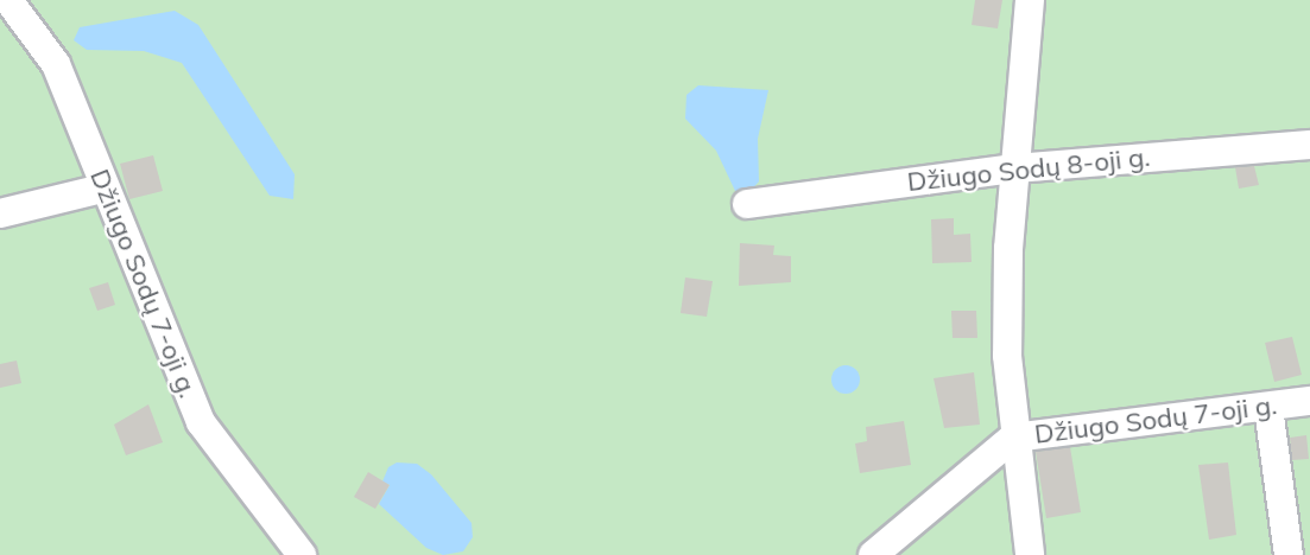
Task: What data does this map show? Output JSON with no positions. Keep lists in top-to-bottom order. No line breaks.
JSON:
{"streets":{"street":["Džiugo Sodų 8-oji g.","Džiugo Sodų 7-oji g."]}}
